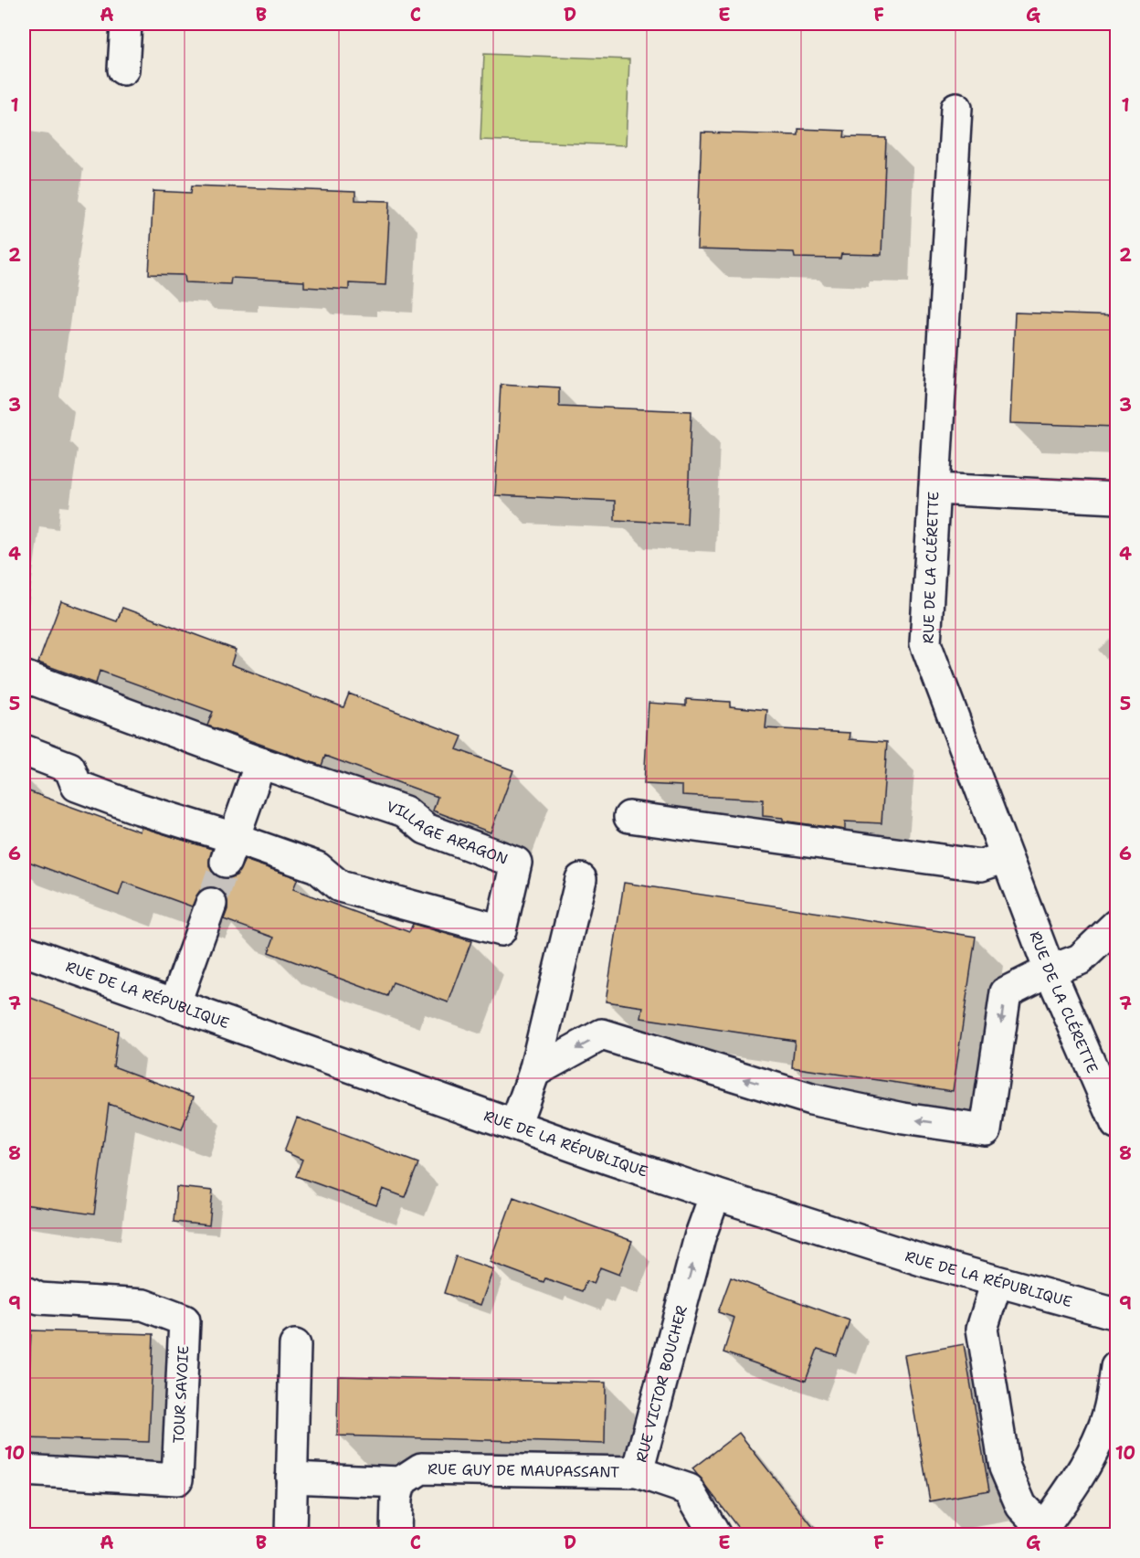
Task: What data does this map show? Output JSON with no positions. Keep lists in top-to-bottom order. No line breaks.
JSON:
{"streets":{"street":["RUE DE LA CLÉRETTE","VILLAGE ARAGON","RUE DE LA RÉPUBLIQUE","RUE VICTOR BOUCHER","TOUR SAVOIE","RUE GUY DE MAUPASSANT"]},"crossings":[["RUE DE LA RÉPUBLIQUE","RUE VICTOR BOUCHER"],["RUE VICTOR BOUCHER","RUE GUY DE MAUPASSANT"]],"one_way":["RUE VICTOR BOUCHER"],"grid":{"columns":["A","B","C","D","E","F","G"],"rows":["1","2","3","4","5","6","7","8","9","10"]}}
